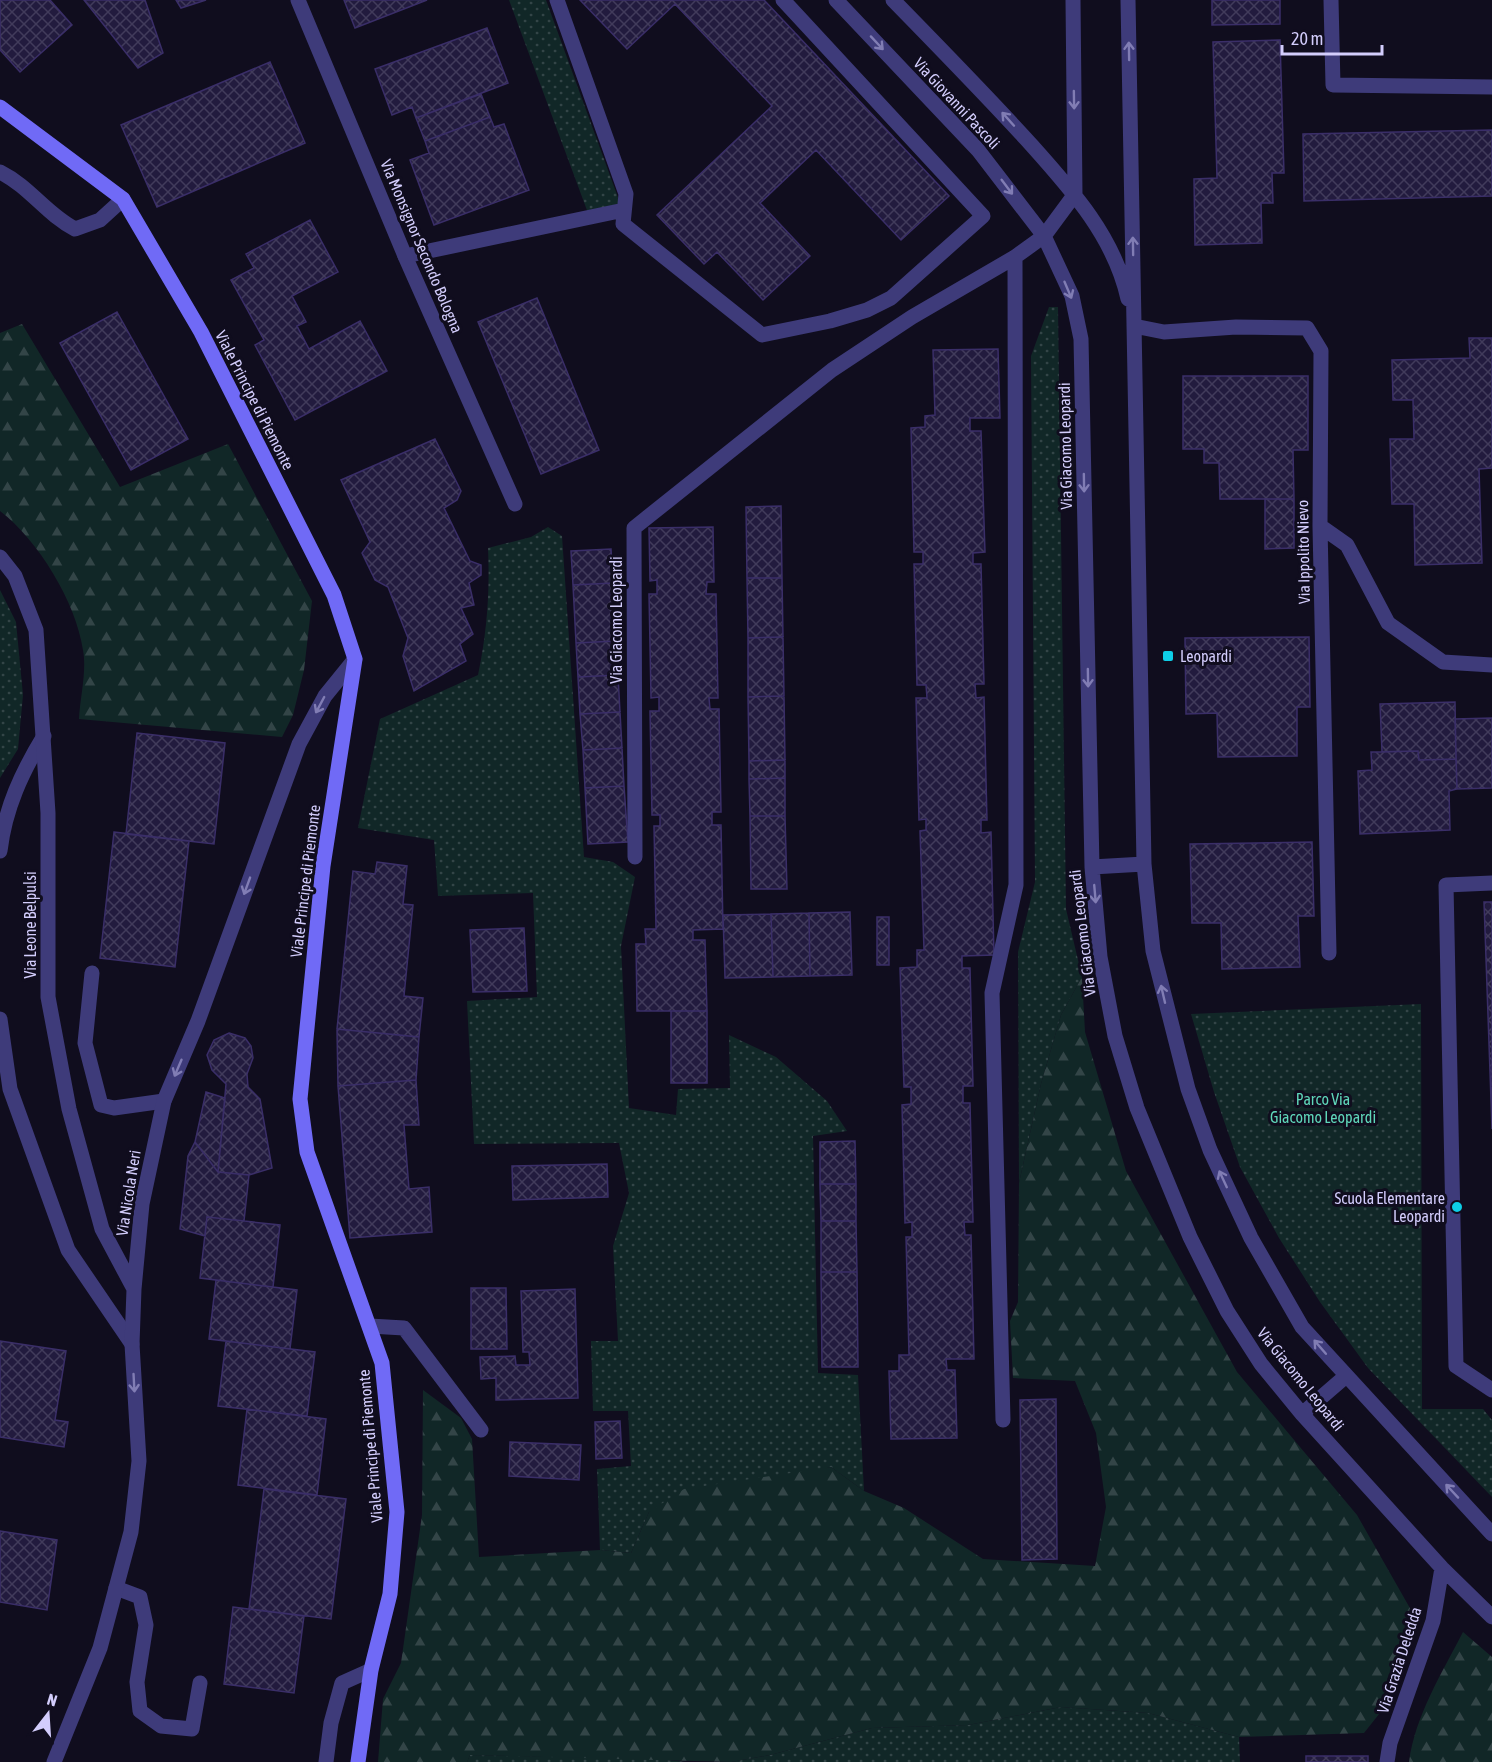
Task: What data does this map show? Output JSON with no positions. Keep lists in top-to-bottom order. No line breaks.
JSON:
{"streets":{"street":["Via Giovanni Pascoli","Via Monsignor Secondo Bologna","Viale Principe di Piemonte","Via Giacomo Leopardi","Via Ippolito Nievo","Via Leone Belpulsi","Via Nicola Neri","Via Grazia Deledda"]},"crossings":[["Via Giovanni Pascoli","Via Giacomo Leopardi"],["Viale Principe di Piemonte","Via Nicola Neri"],["Via Giacomo Leopardi","Via Ippolito Nievo"],["Via Giacomo Leopardi","Via Grazia Deledda"],["Via Leone Belpulsi","Via Nicola Neri"]],"one_way":["Via Nicola Neri"],"parks":["Parco Via Giacomo Leopardi"],"places":{"transit":["Leopardi"],"other":["Scuola Elementare Leopardi"]},"scale_bar":"20 m","north":"top"}
